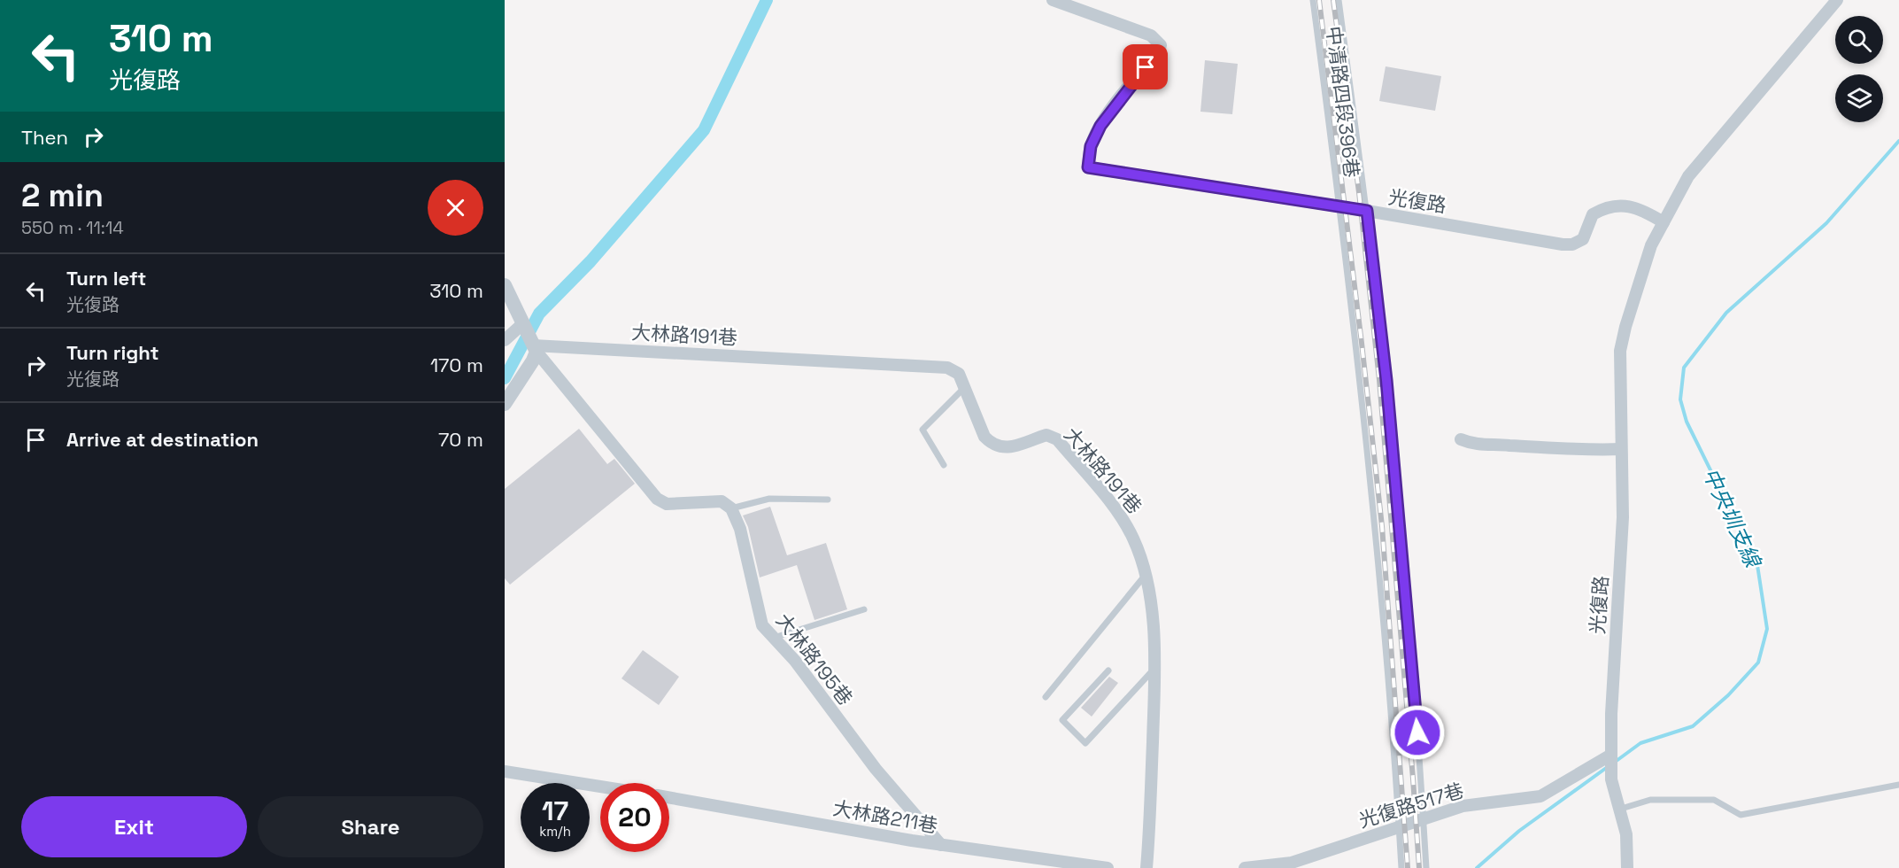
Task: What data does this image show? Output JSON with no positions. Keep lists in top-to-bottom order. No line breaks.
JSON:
{"streets":{"street":["光復路","大林路191巷","大林路195巷","光復路517巷","大林路211巷"],"lane":["中清路四段396巷"]},"crossings":[["中清路四段396巷","光復路"],["中清路四段396巷","光復路517巷"],["光復路","光復路517巷"],["大林路195巷","大林路211巷"]],"water":["中央圳支線"],"page":{"turn":["310 m","光復路"],"then":"Then","heading":["2 min","550 m · 11:14"],"list":[{"name":"Turn left","note":"光復路","value":"310 m"},{"name":"Turn right","note":"光復路","value":"170 m"},{"name":"Arrive at destination","value":"70 m"}],"speed":"17 km/h","limit":"20","buttons":["Exit","Share"]}}
